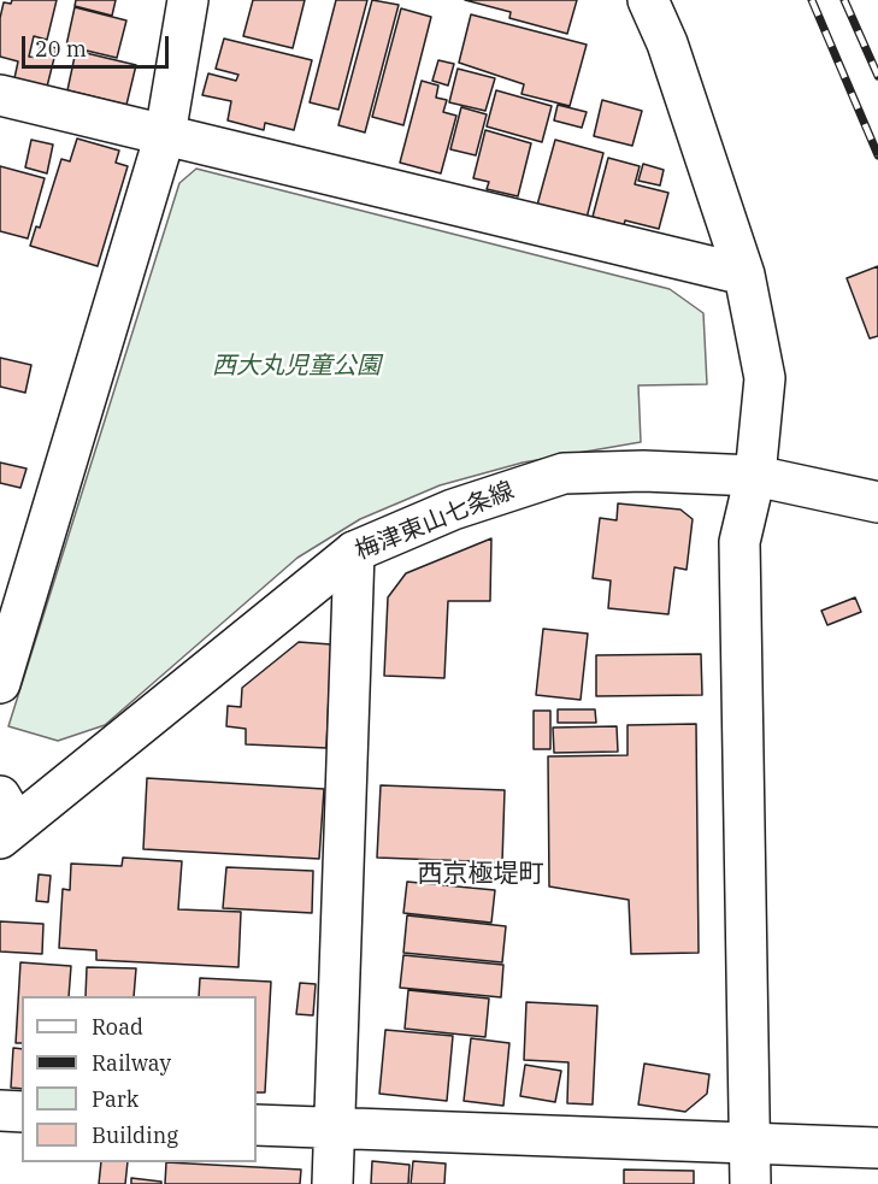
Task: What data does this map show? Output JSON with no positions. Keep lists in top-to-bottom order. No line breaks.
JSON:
{"streets":{"street":["梅津東山七条線"]},"districts":["西京極堤町"],"parks":["西大丸児童公園"],"legend":["Road","Railway","Park","Building"],"scale_bar":"20 m"}
